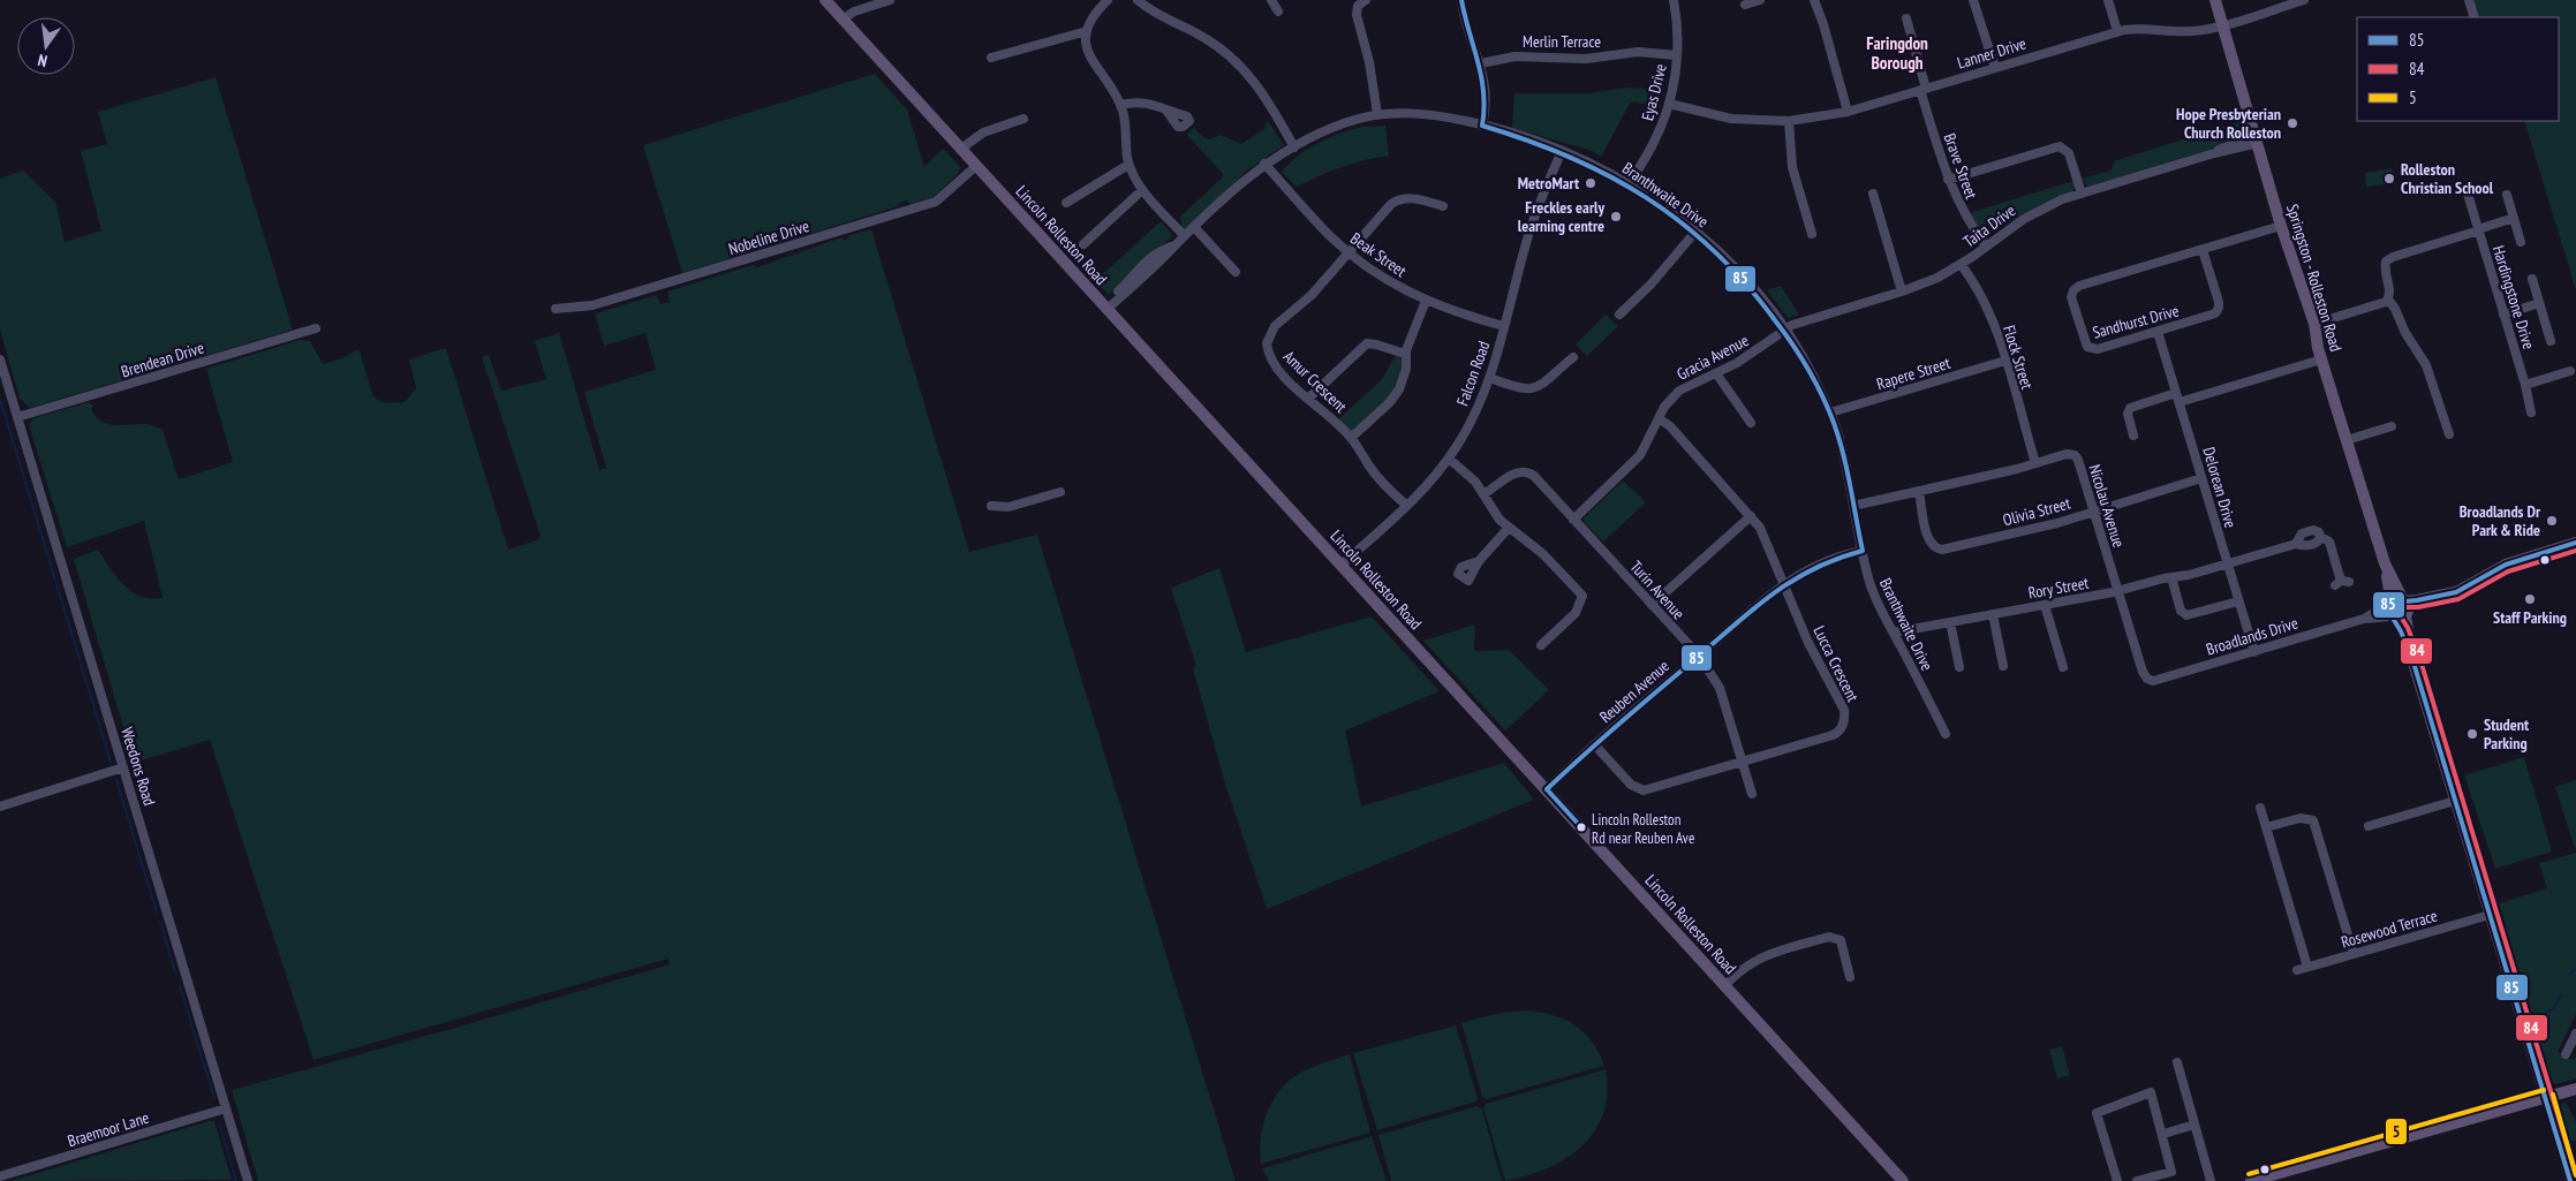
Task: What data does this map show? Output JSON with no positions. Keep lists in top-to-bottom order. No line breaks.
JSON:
{"streets":{"main road":["Lincoln Rolleston Road","Springston - Rolleston Road"],"street":["Merlin Terrace","Lanner Drive","Eyas Drive","Brave Street","Branthwaite Drive","Taita Drive","Nobeline Drive","Beak Street","Hardingstone Drive","Sandhurst Drive","Gracia Avenue","Flock Street","Brendean Drive","Falcon Road","Rapere Street","Amur Crescent","Delorean Drive","Nicolau Avenue","Olivia Street","Rory Street","Turin Avenue","Broadlands Drive","Lucca Crescent","Reuben Avenue","Weedons Road","Rosewood Terrace","Braemoor Lane"]},"crossings":[["Merlin Terrace","Eyas Drive"],["Lanner Drive","Eyas Drive"],["Lanner Drive","Brave Street"],["Lanner Drive","Springston - Rolleston Road"],["Eyas Drive","Branthwaite Drive"],["Brave Street","Taita Drive"],["Branthwaite Drive","Taita Drive"],["Branthwaite Drive","Lincoln Rolleston Road"],["Branthwaite Drive","Beak Street"],["Branthwaite Drive","Gracia Avenue"],["Branthwaite Drive","Falcon Road"],["Branthwaite Drive","Rapere Street"],["Branthwaite Drive","Nicolau Avenue"],["Branthwaite Drive","Rory Street"],["Branthwaite Drive","Reuben Avenue"],["Taita Drive","Springston - Rolleston Road"],["Taita Drive","Gracia Avenue"],["Taita Drive","Flock Street"],["Lincoln Rolleston Road","Nobeline Drive"],["Lincoln Rolleston Road","Falcon Road"],["Lincoln Rolleston Road","Reuben Avenue"],["Beak Street","Falcon Road"],["Beak Street","Amur Crescent"],["Springston - Rolleston Road","Sandhurst Drive"],["Springston - Rolleston Road","Broadlands Drive"],["Sandhurst Drive","Delorean Drive"],["Gracia Avenue","Turin Avenue"],["Gracia Avenue","Lucca Crescent"],["Flock Street","Rapere Street"],["Flock Street","Nicolau Avenue"],["Brendean Drive","Weedons Road"],["Falcon Road","Amur Crescent"],["Delorean Drive","Olivia Street"],["Delorean Drive","Rory Street"],["Delorean Drive","Broadlands Drive"],["Nicolau Avenue","Olivia Street"],["Nicolau Avenue","Rory Street"],["Nicolau Avenue","Broadlands Drive"],["Turin Avenue","Lucca Crescent"],["Turin Avenue","Reuben Avenue"],["Lucca Crescent","Reuben Avenue"],["Weedons Road","Braemoor Lane"]],"districts":["Faringdon Borough"],"places":["Hope Presbyterian Church Rolleston","Rolleston Christian School","MetroMart","Freckles early learning centre","Broadlands Dr Park & Ride","Staff Parking","Student Parking","Lincoln Rolleston Rd near Reuben Ave"],"lines":["transit line 85","transit line 84","transit line 5"],"legend":["85","84","5"],"north":"bottom"}
